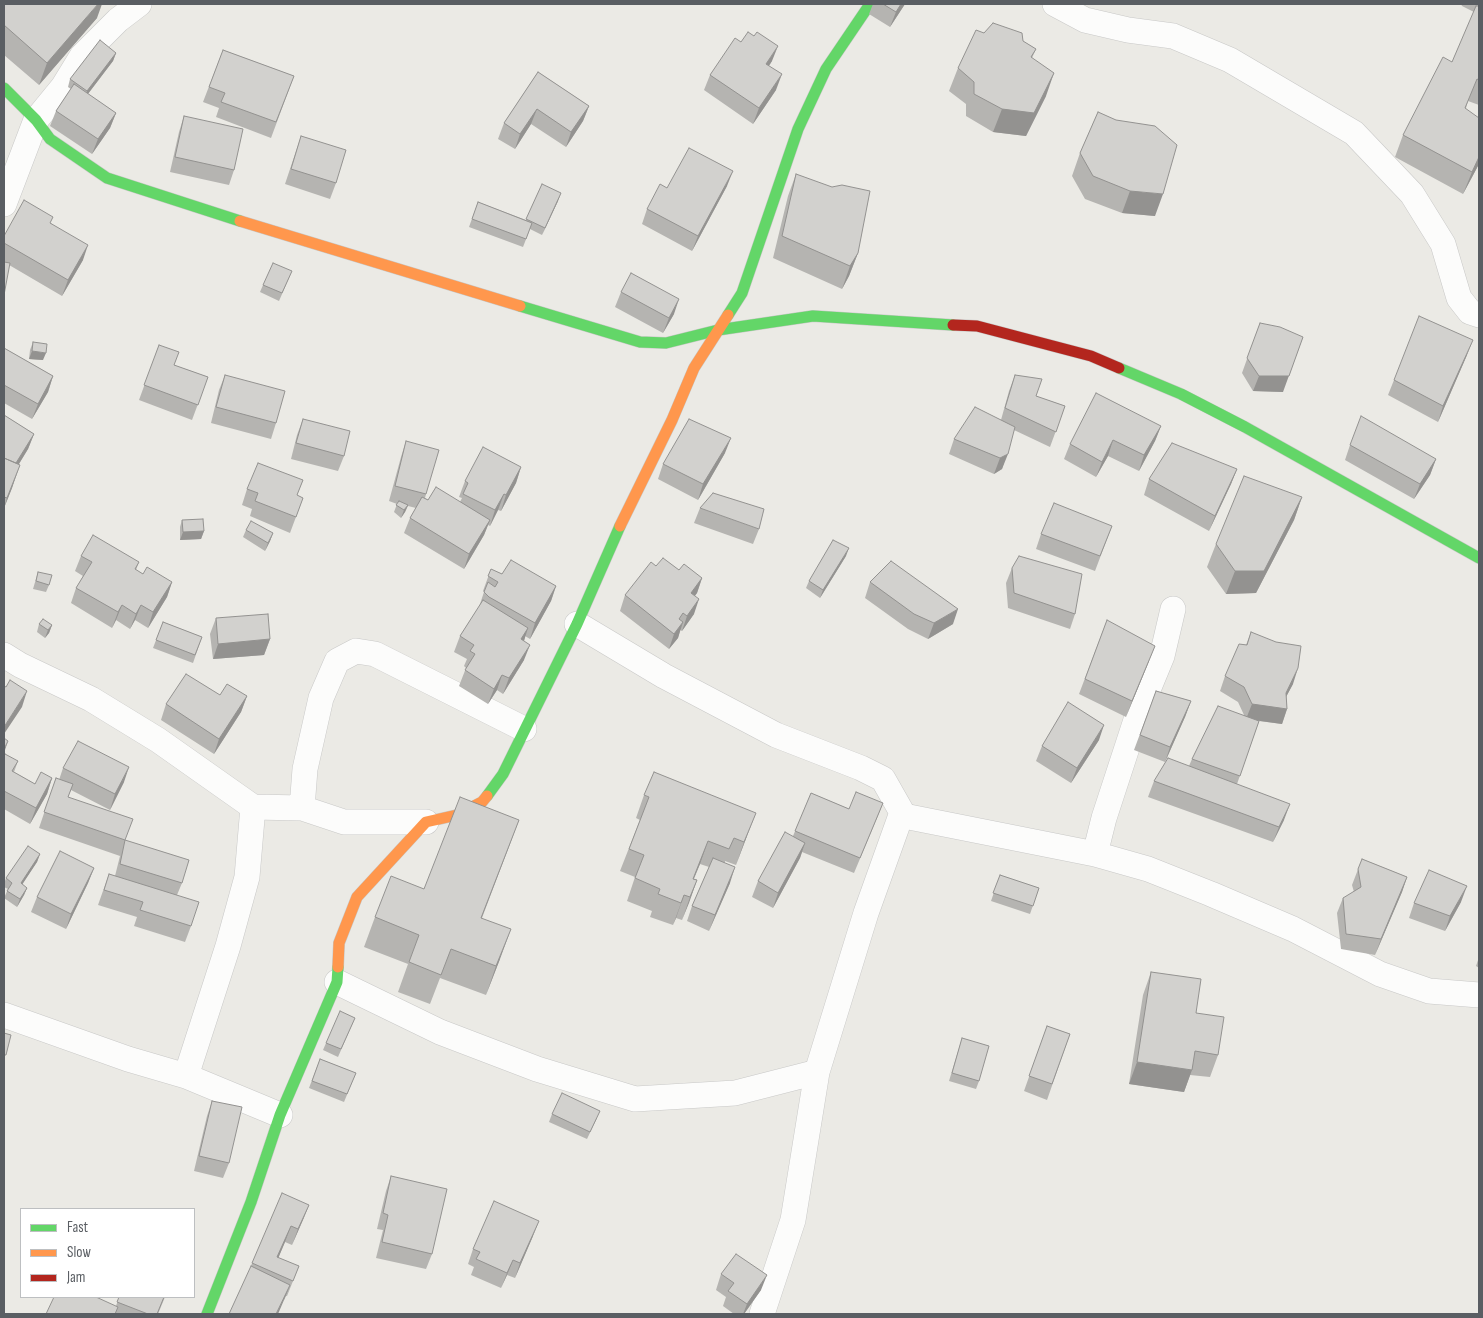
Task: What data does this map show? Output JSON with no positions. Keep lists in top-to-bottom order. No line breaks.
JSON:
{"legend":["Fast","Slow","Jam"]}
